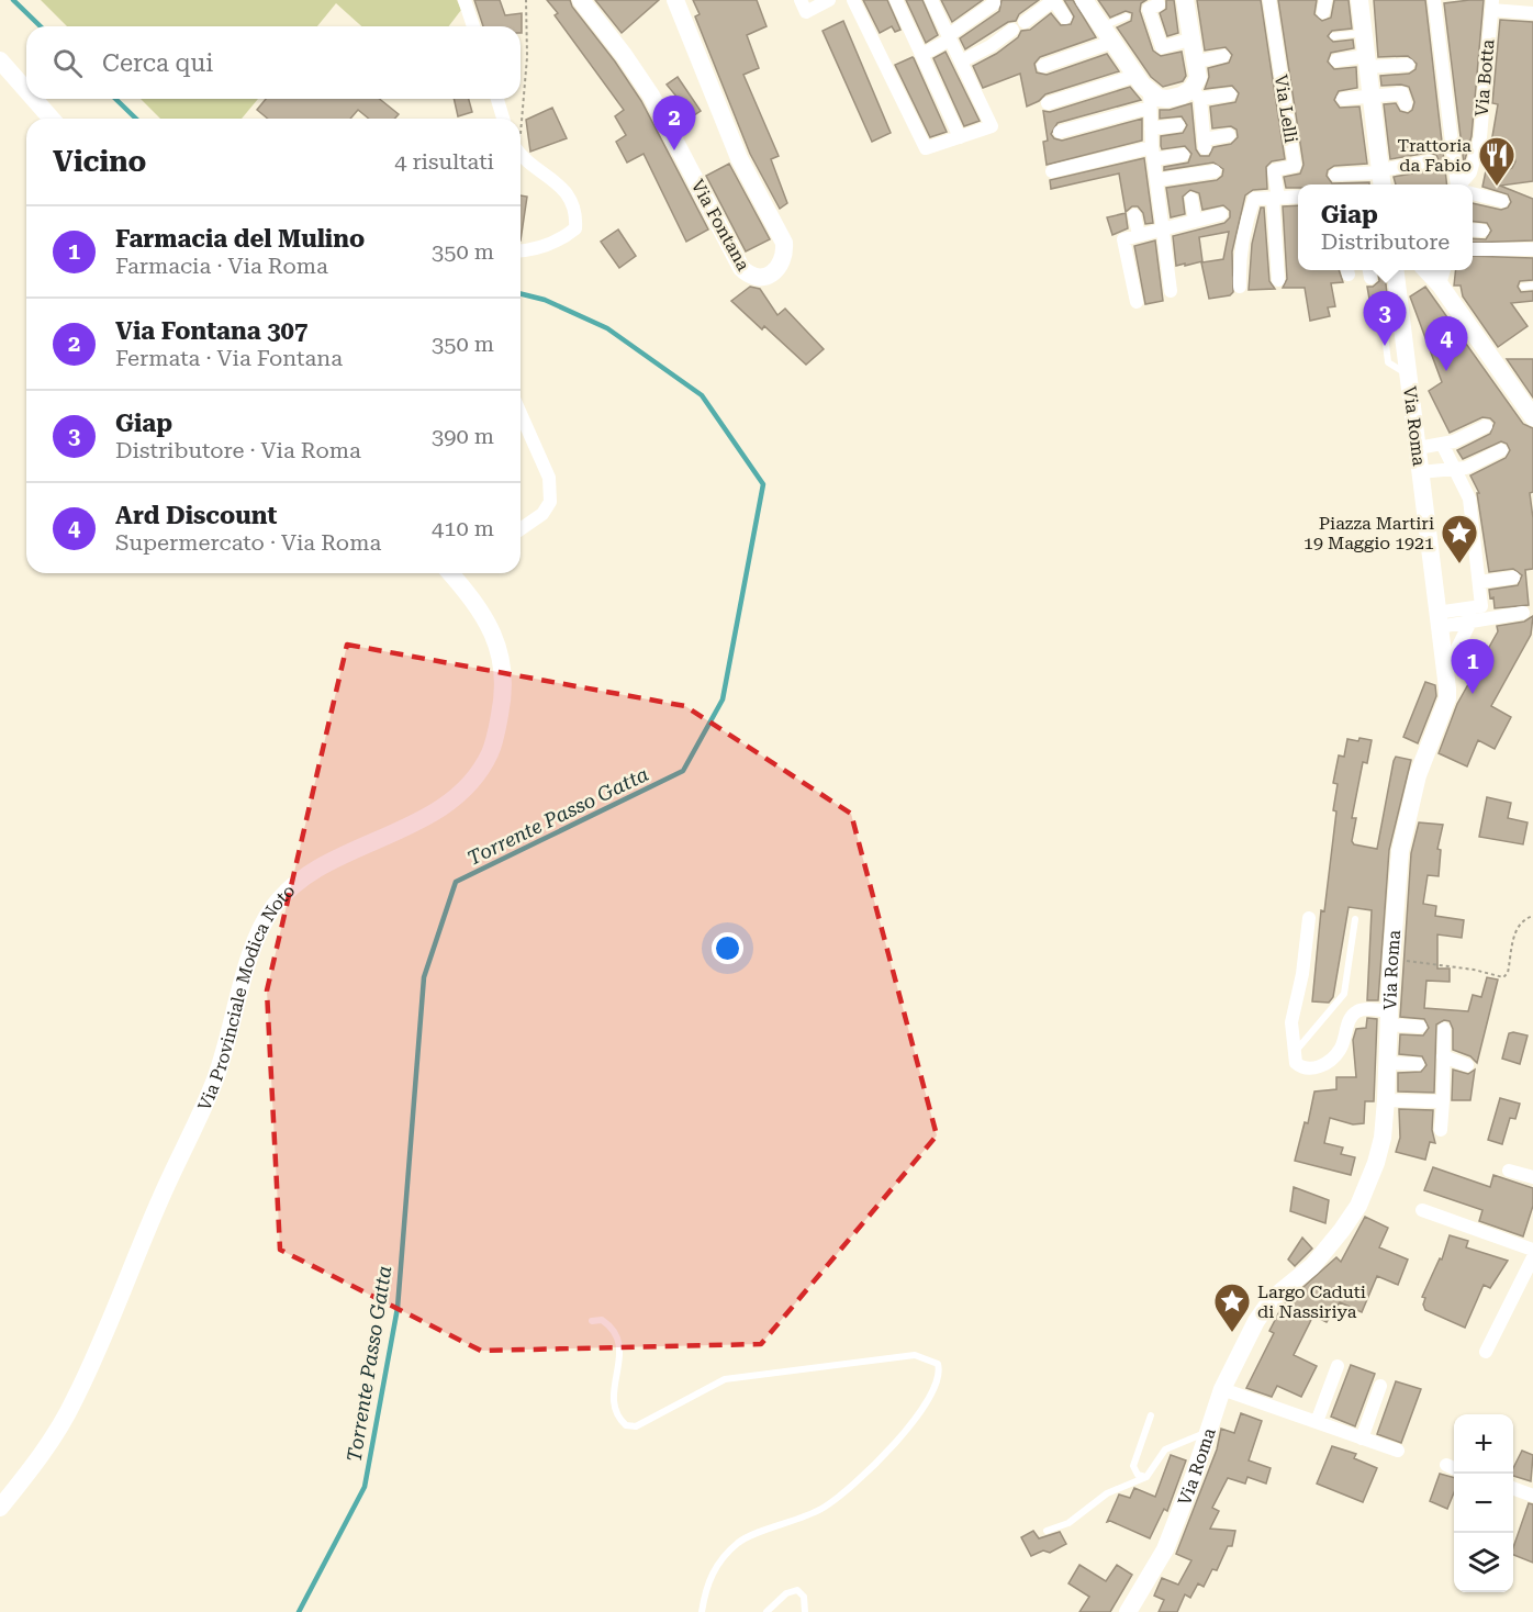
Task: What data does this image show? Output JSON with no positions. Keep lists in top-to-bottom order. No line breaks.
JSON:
{"streets":{"street":["Via Botta","Via Lelli","Via Fontana","Via Roma","Via Provinciale Modica Noto"]},"water":["Torrente Passo Gatta"],"places":{"restaurant":["Trattoria da Fabio"],"place":["Piazza Martiri 19 Maggio 1921","Largo Caduti di Nassiriya"]},"page":{"search":"Cerca qui","pins":["2","3","4","1"],"heading":["Vicino","4 risultati"],"popup":["Giap","Distributore"],"list":[{"mark":"1","name":"Farmacia del Mulino","note":"Farmacia · Via Roma","value":"350 m"},{"mark":"2","name":"Via Fontana 307","note":"Fermata · Via Fontana","value":"350 m"},{"mark":"3","name":"Giap","note":"Distributore · Via Roma","value":"390 m"},{"mark":"4","name":"Ard Discount","note":"Supermercato · Via Roma","value":"410 m"}],"map_buttons":["+","−"]}}
